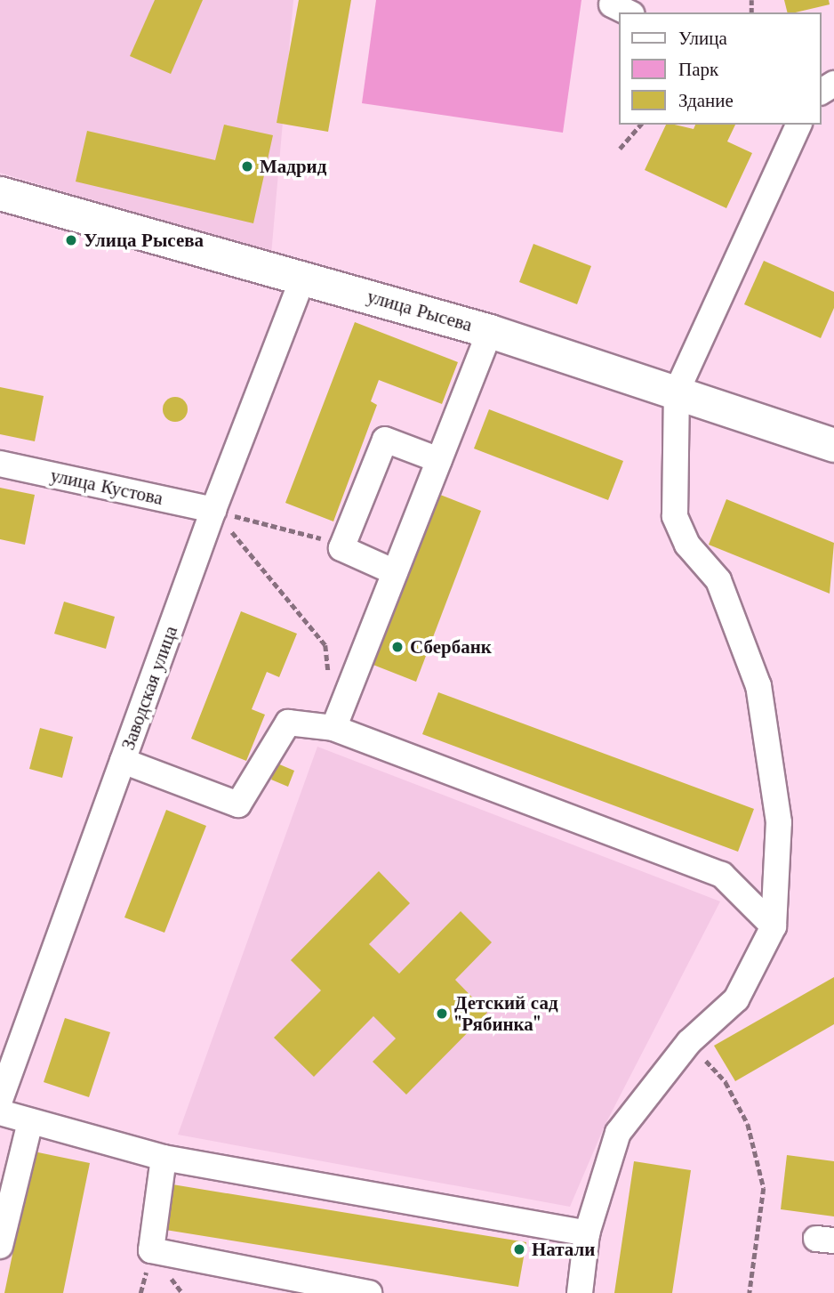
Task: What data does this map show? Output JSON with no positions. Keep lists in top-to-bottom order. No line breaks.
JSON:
{"streets":{"main road":["улица Рысева"],"street":["улица Кустова","Заводская улица"]},"crossings":[["улица Рысева","Заводская улица"],["улица Кустова","Заводская улица"]],"places":["Мадрид","Улица Рысева","Сбербанк","Детский сад \"Рябинка\"","Натали"],"legend":["Улица","Парк","Здание"]}
